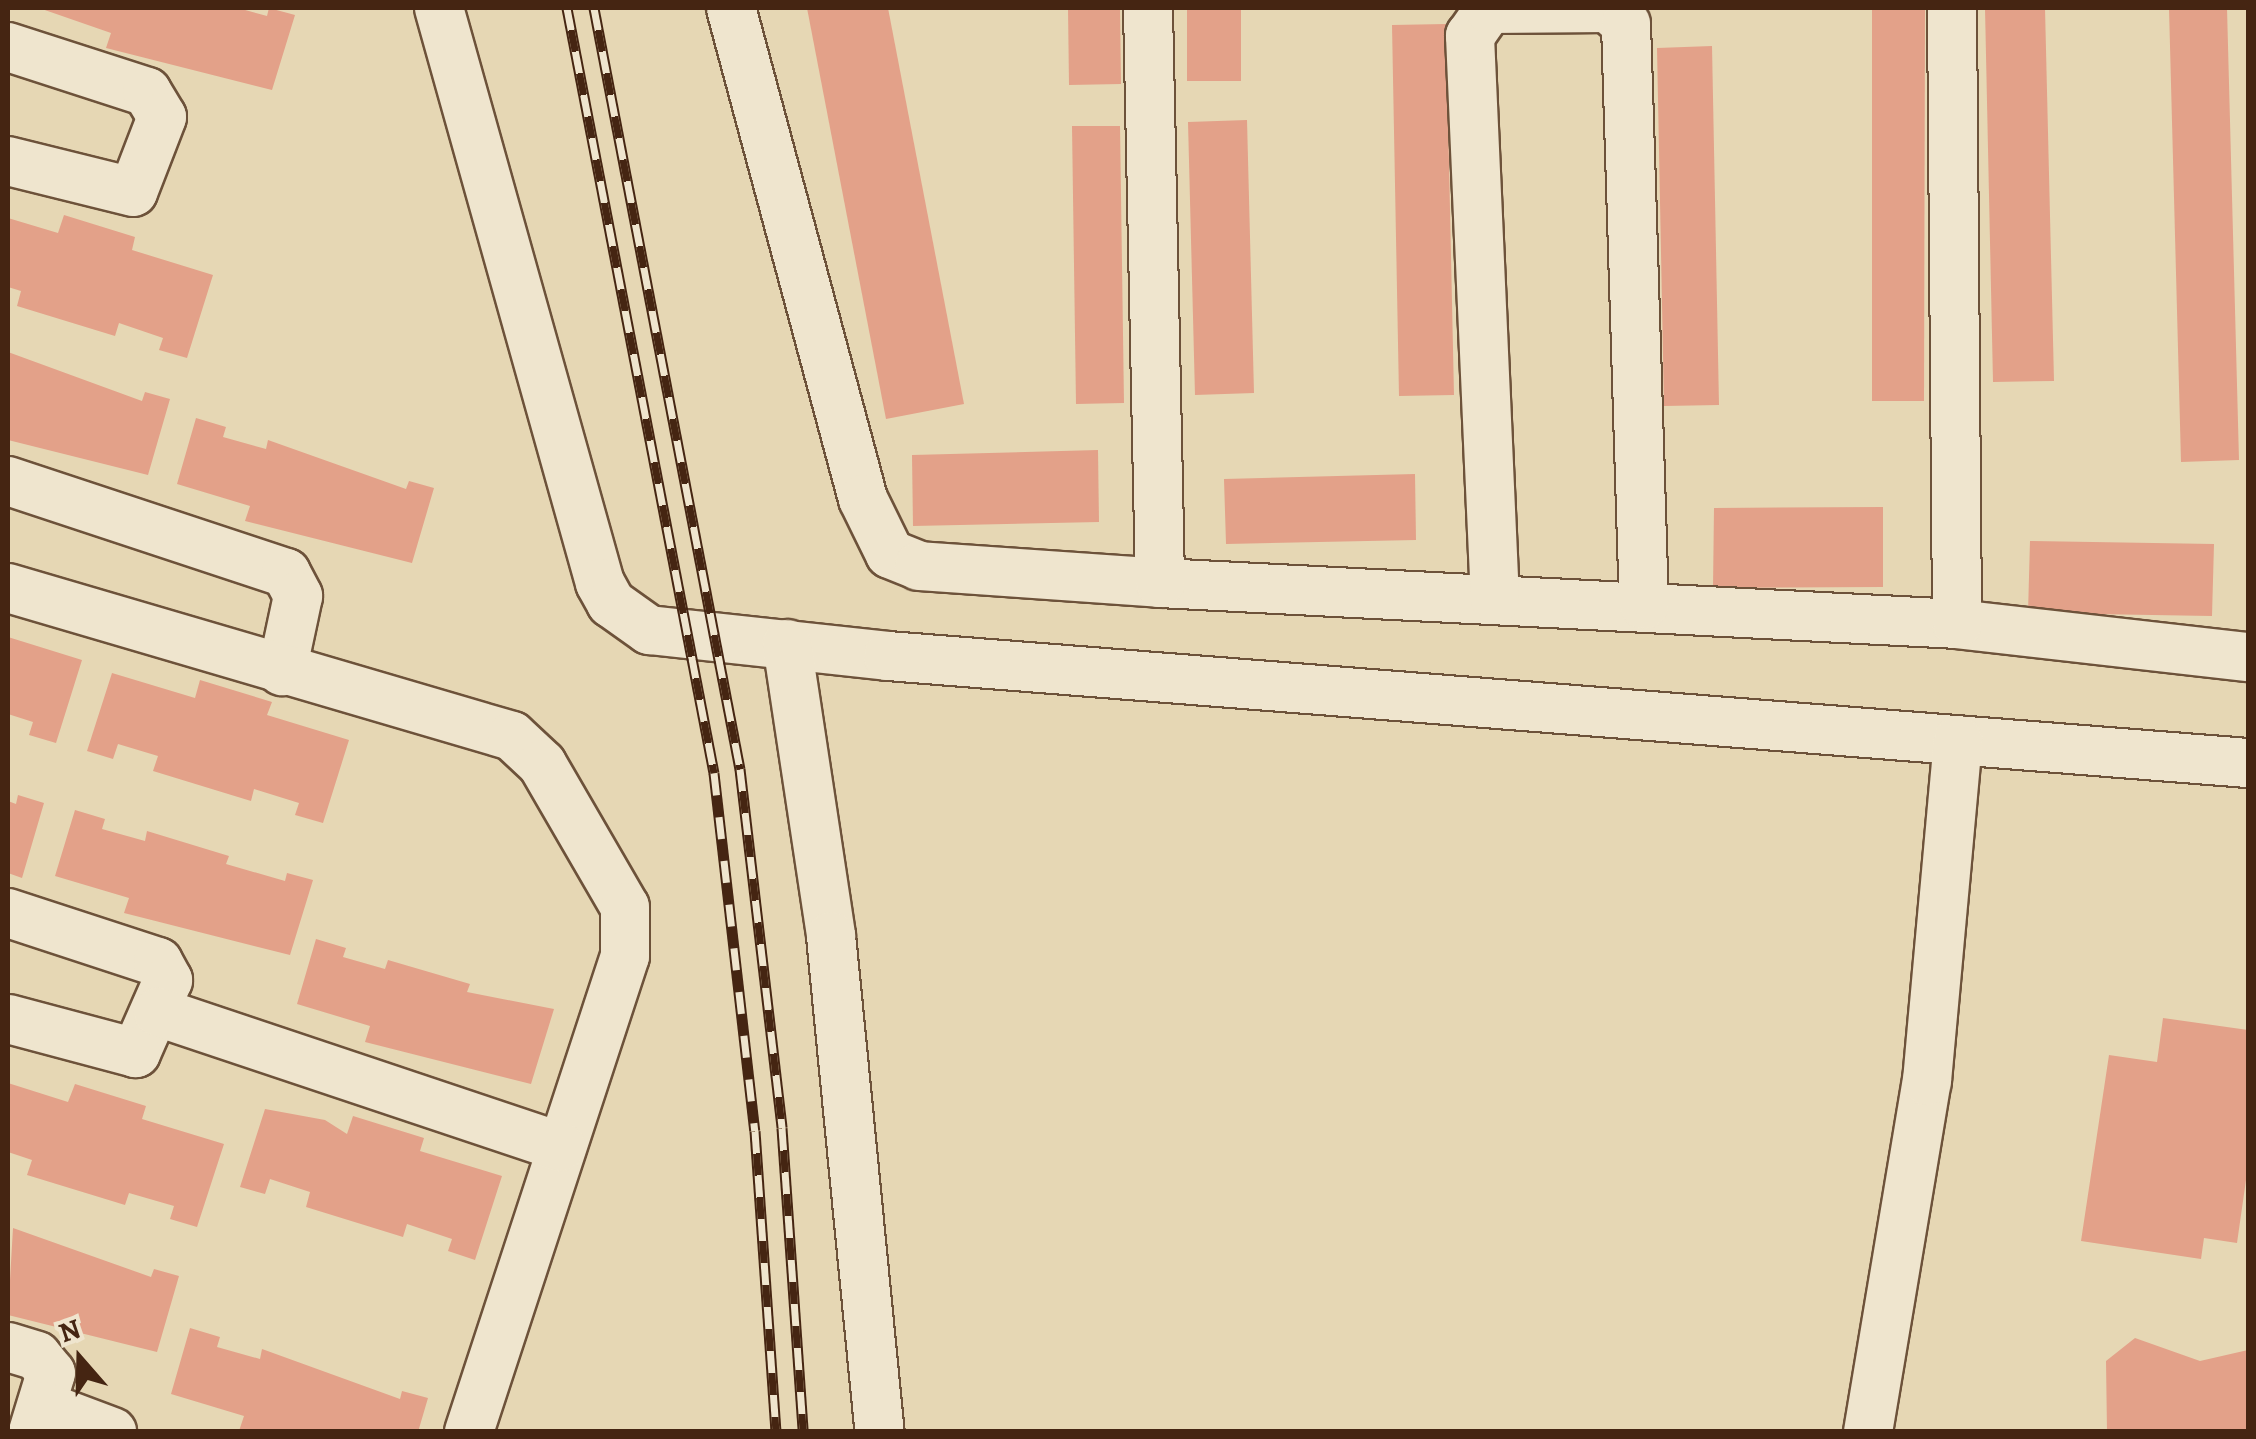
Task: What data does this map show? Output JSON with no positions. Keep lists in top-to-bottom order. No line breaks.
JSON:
{"north":"top"}
